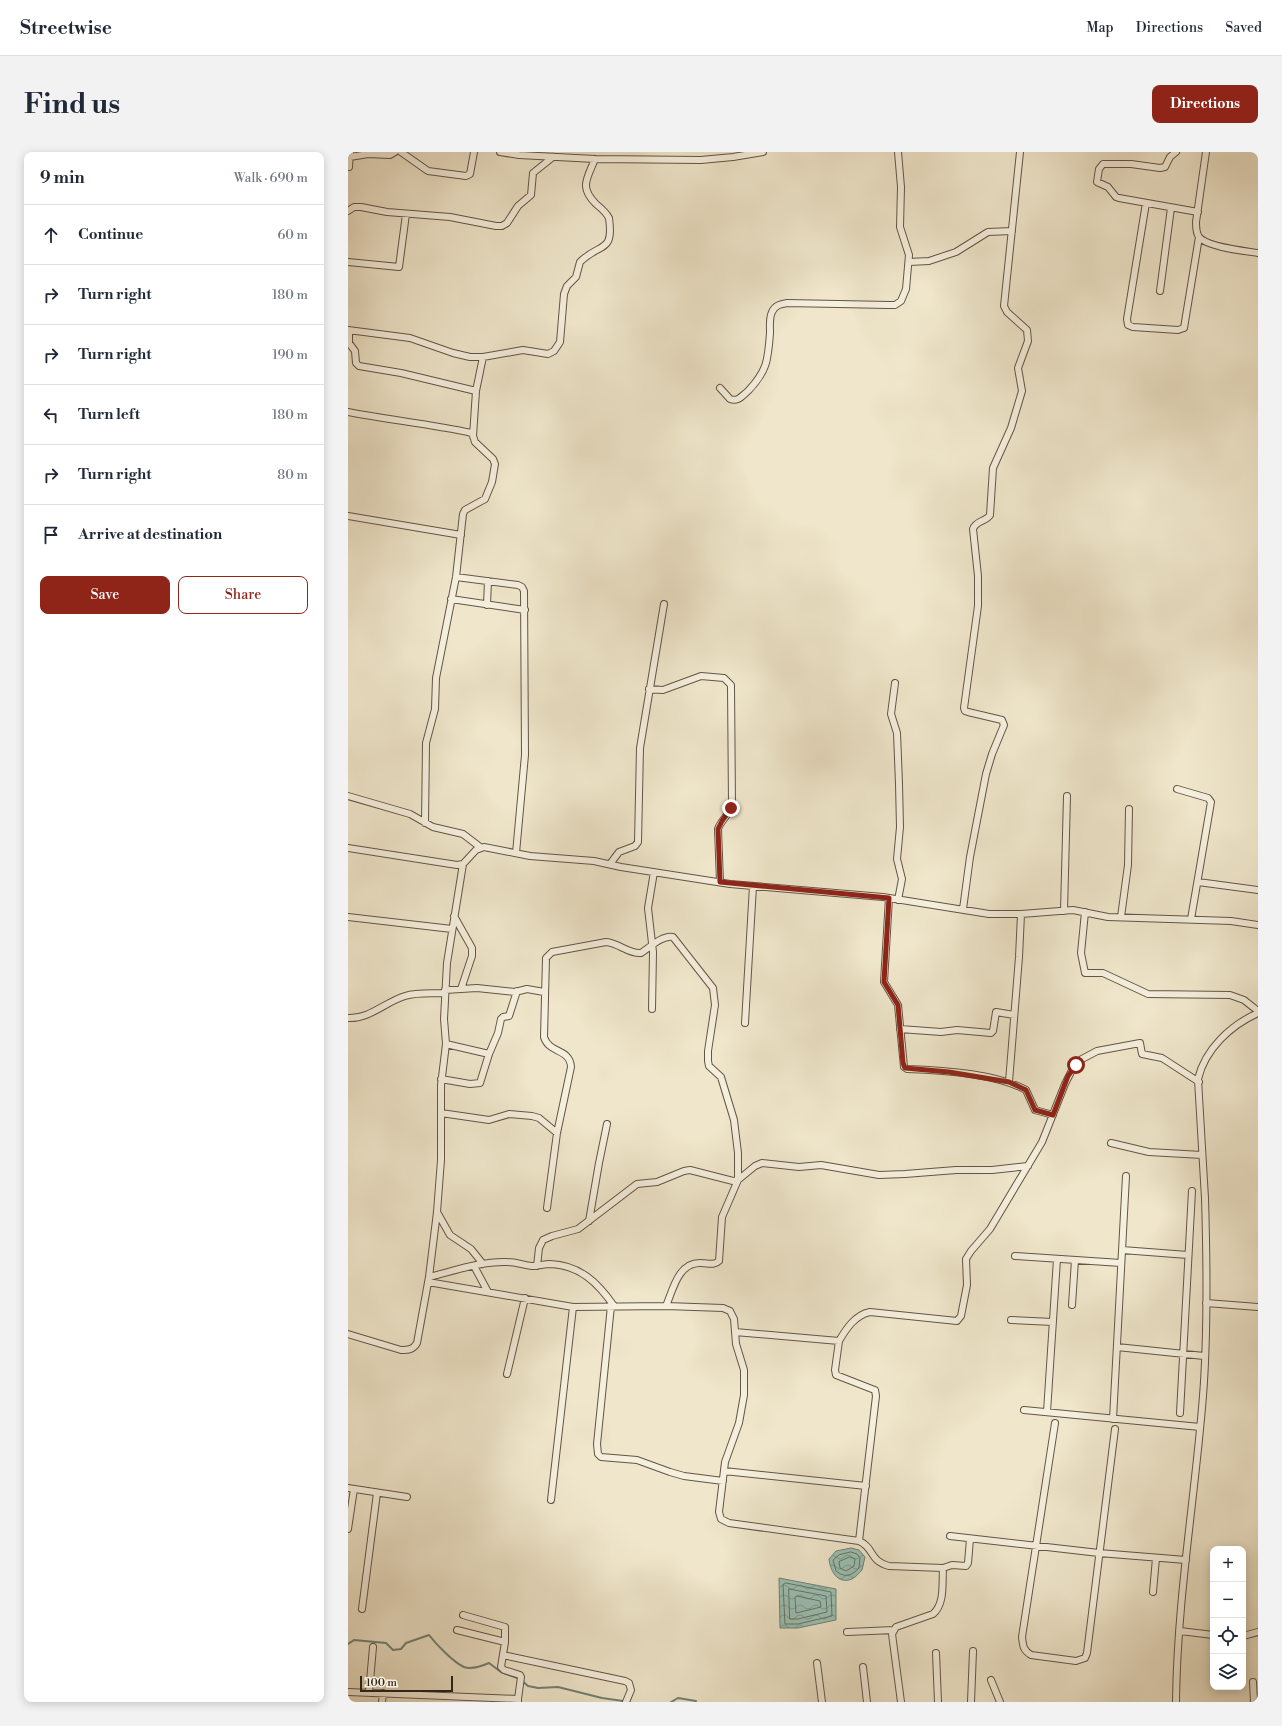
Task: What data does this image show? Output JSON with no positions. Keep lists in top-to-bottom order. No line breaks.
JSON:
{"scale_bar":"100 m","page":{"header":"Streetwise","nav":["Map","Directions","Saved"],"buttons":["Directions",["Save","Share"]],"title":"Find us","heading":["9 min","Walk · 690 m"],"list":[["Continue","60 m"],["Turn right","180 m"],["Turn right","190 m"],["Turn left","180 m"],["Turn right","80 m"],"Arrive at destination"],"map_buttons":["+","−"],"scale":"100 m"}}
